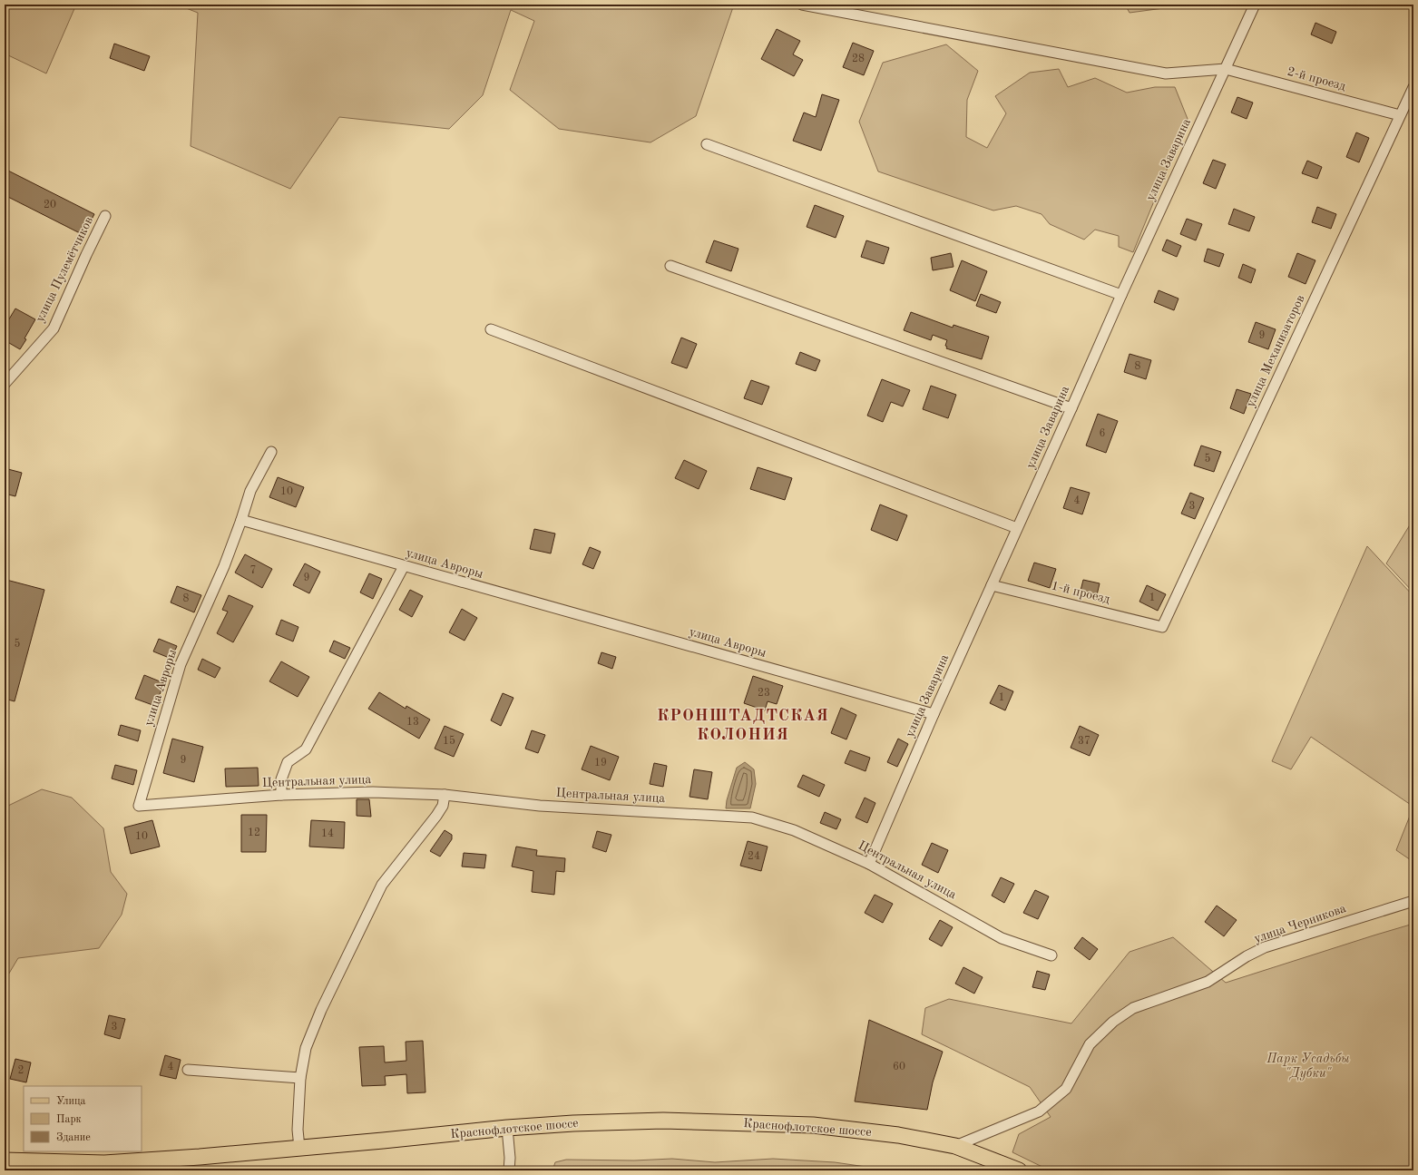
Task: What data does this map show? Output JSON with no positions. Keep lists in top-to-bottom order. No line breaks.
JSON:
{"streets":{"main road":["Краснофлотское шоссе"],"street":["2-й проезд","улица Заварина","улица Пулемётчиков","улица Механизаторов","улица Авроры","1-й проезд","Центральная улица","улица Черникова"]},"crossings":[["2-й проезд","улица Заварина"],["2-й проезд","улица Механизаторов"],["улица Заварина","улица Авроры"],["улица Заварина","1-й проезд"],["улица Заварина","Центральная улица"],["улица Механизаторов","1-й проезд"],["улица Авроры","Центральная улица"],["улица Черникова","Краснофлотское шоссе"]],"districts":["КРОНШТАДТСКАЯ КОЛОНИЯ"],"parks":["Парк Усадьбы \"Дубки\""],"house_numbers":["28","20","9","8","6","5","10","4","3","7","9","1","8","5","23","1","13","15","37","9","19","12","14","10","24","3","4","60","2"],"legend":["Улица","Парк","Здание"]}
